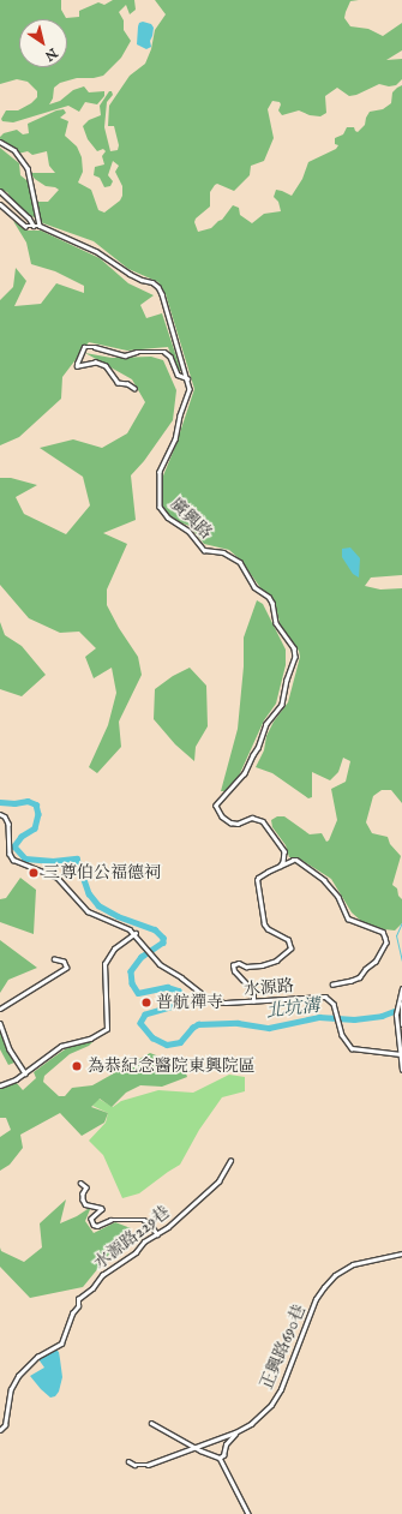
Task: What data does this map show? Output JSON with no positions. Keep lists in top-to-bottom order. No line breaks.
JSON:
{"streets":{"street":["廣興路","水源路","水源路229巷","正興路690巷"]},"water":["北坑溝"],"places":["三尊伯公福德祠","普航禪寺","為恭紀念醫院東興院區"],"north":"bottom right"}
